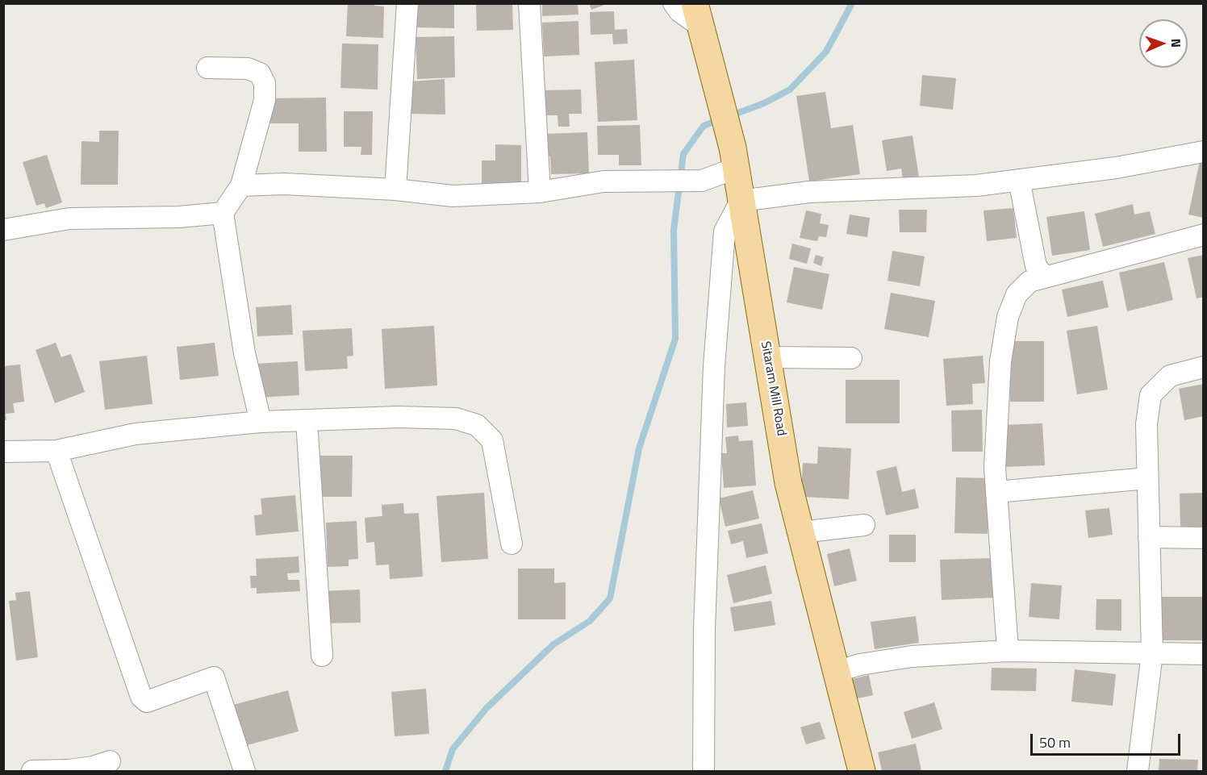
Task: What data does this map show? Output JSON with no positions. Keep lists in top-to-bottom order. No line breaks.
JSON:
{"streets":{"main road":["Sitaram Mill Road"]},"scale_bar":"50 m","north":"right"}
